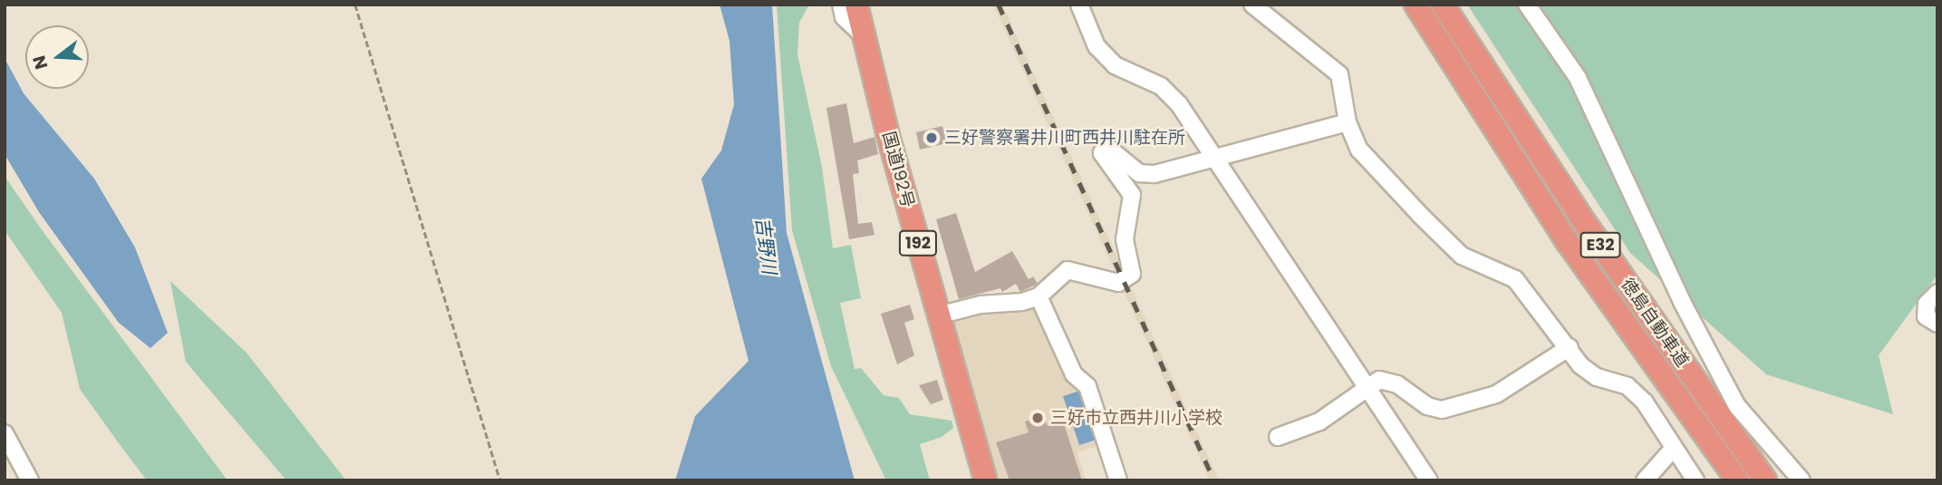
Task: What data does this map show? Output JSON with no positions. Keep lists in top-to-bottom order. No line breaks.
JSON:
{"streets":{"highway":["国道192号","192","E32","徳島自動車道"]},"water":["吉野川"],"places":["三好警察署井川町西井川駐在所","三好市立西井川小学校"],"north":"left"}
